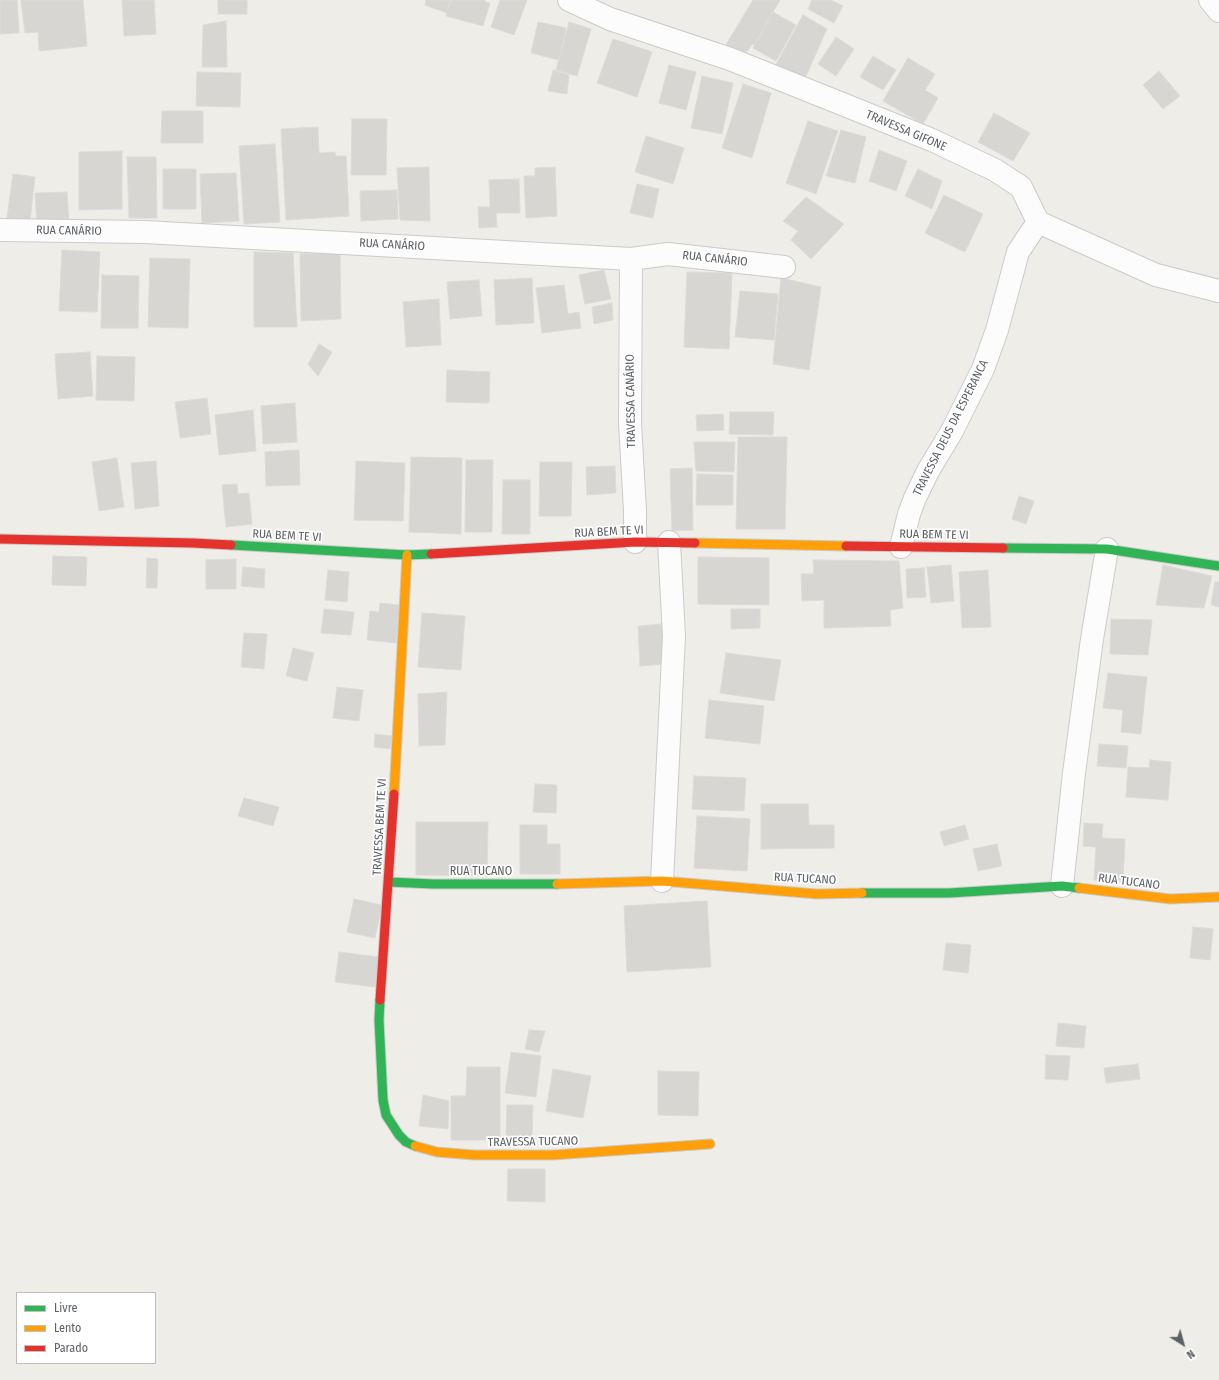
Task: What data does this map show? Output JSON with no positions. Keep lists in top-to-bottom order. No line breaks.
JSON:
{"streets":{"street":["TRAVESSA GIFONE","RUA CANÁRIO","TRAVESSA CANÁRIO","TRAVESSA DEUS DA ESPERANCA","RUA BEM TE VI","TRAVESSA BEM TE VI","RUA TUCANO","TRAVESSA TUCANO"]},"crossings":[["TRAVESSA GIFONE","TRAVESSA DEUS DA ESPERANCA"],["RUA CANÁRIO","TRAVESSA CANÁRIO"],["TRAVESSA CANÁRIO","RUA BEM TE VI"],["TRAVESSA DEUS DA ESPERANCA","RUA BEM TE VI"],["RUA BEM TE VI","TRAVESSA BEM TE VI"],["TRAVESSA BEM TE VI","RUA TUCANO"],["TRAVESSA BEM TE VI","TRAVESSA TUCANO"]],"legend":["Livre","Lento","Parado"],"north":"bottom right"}
